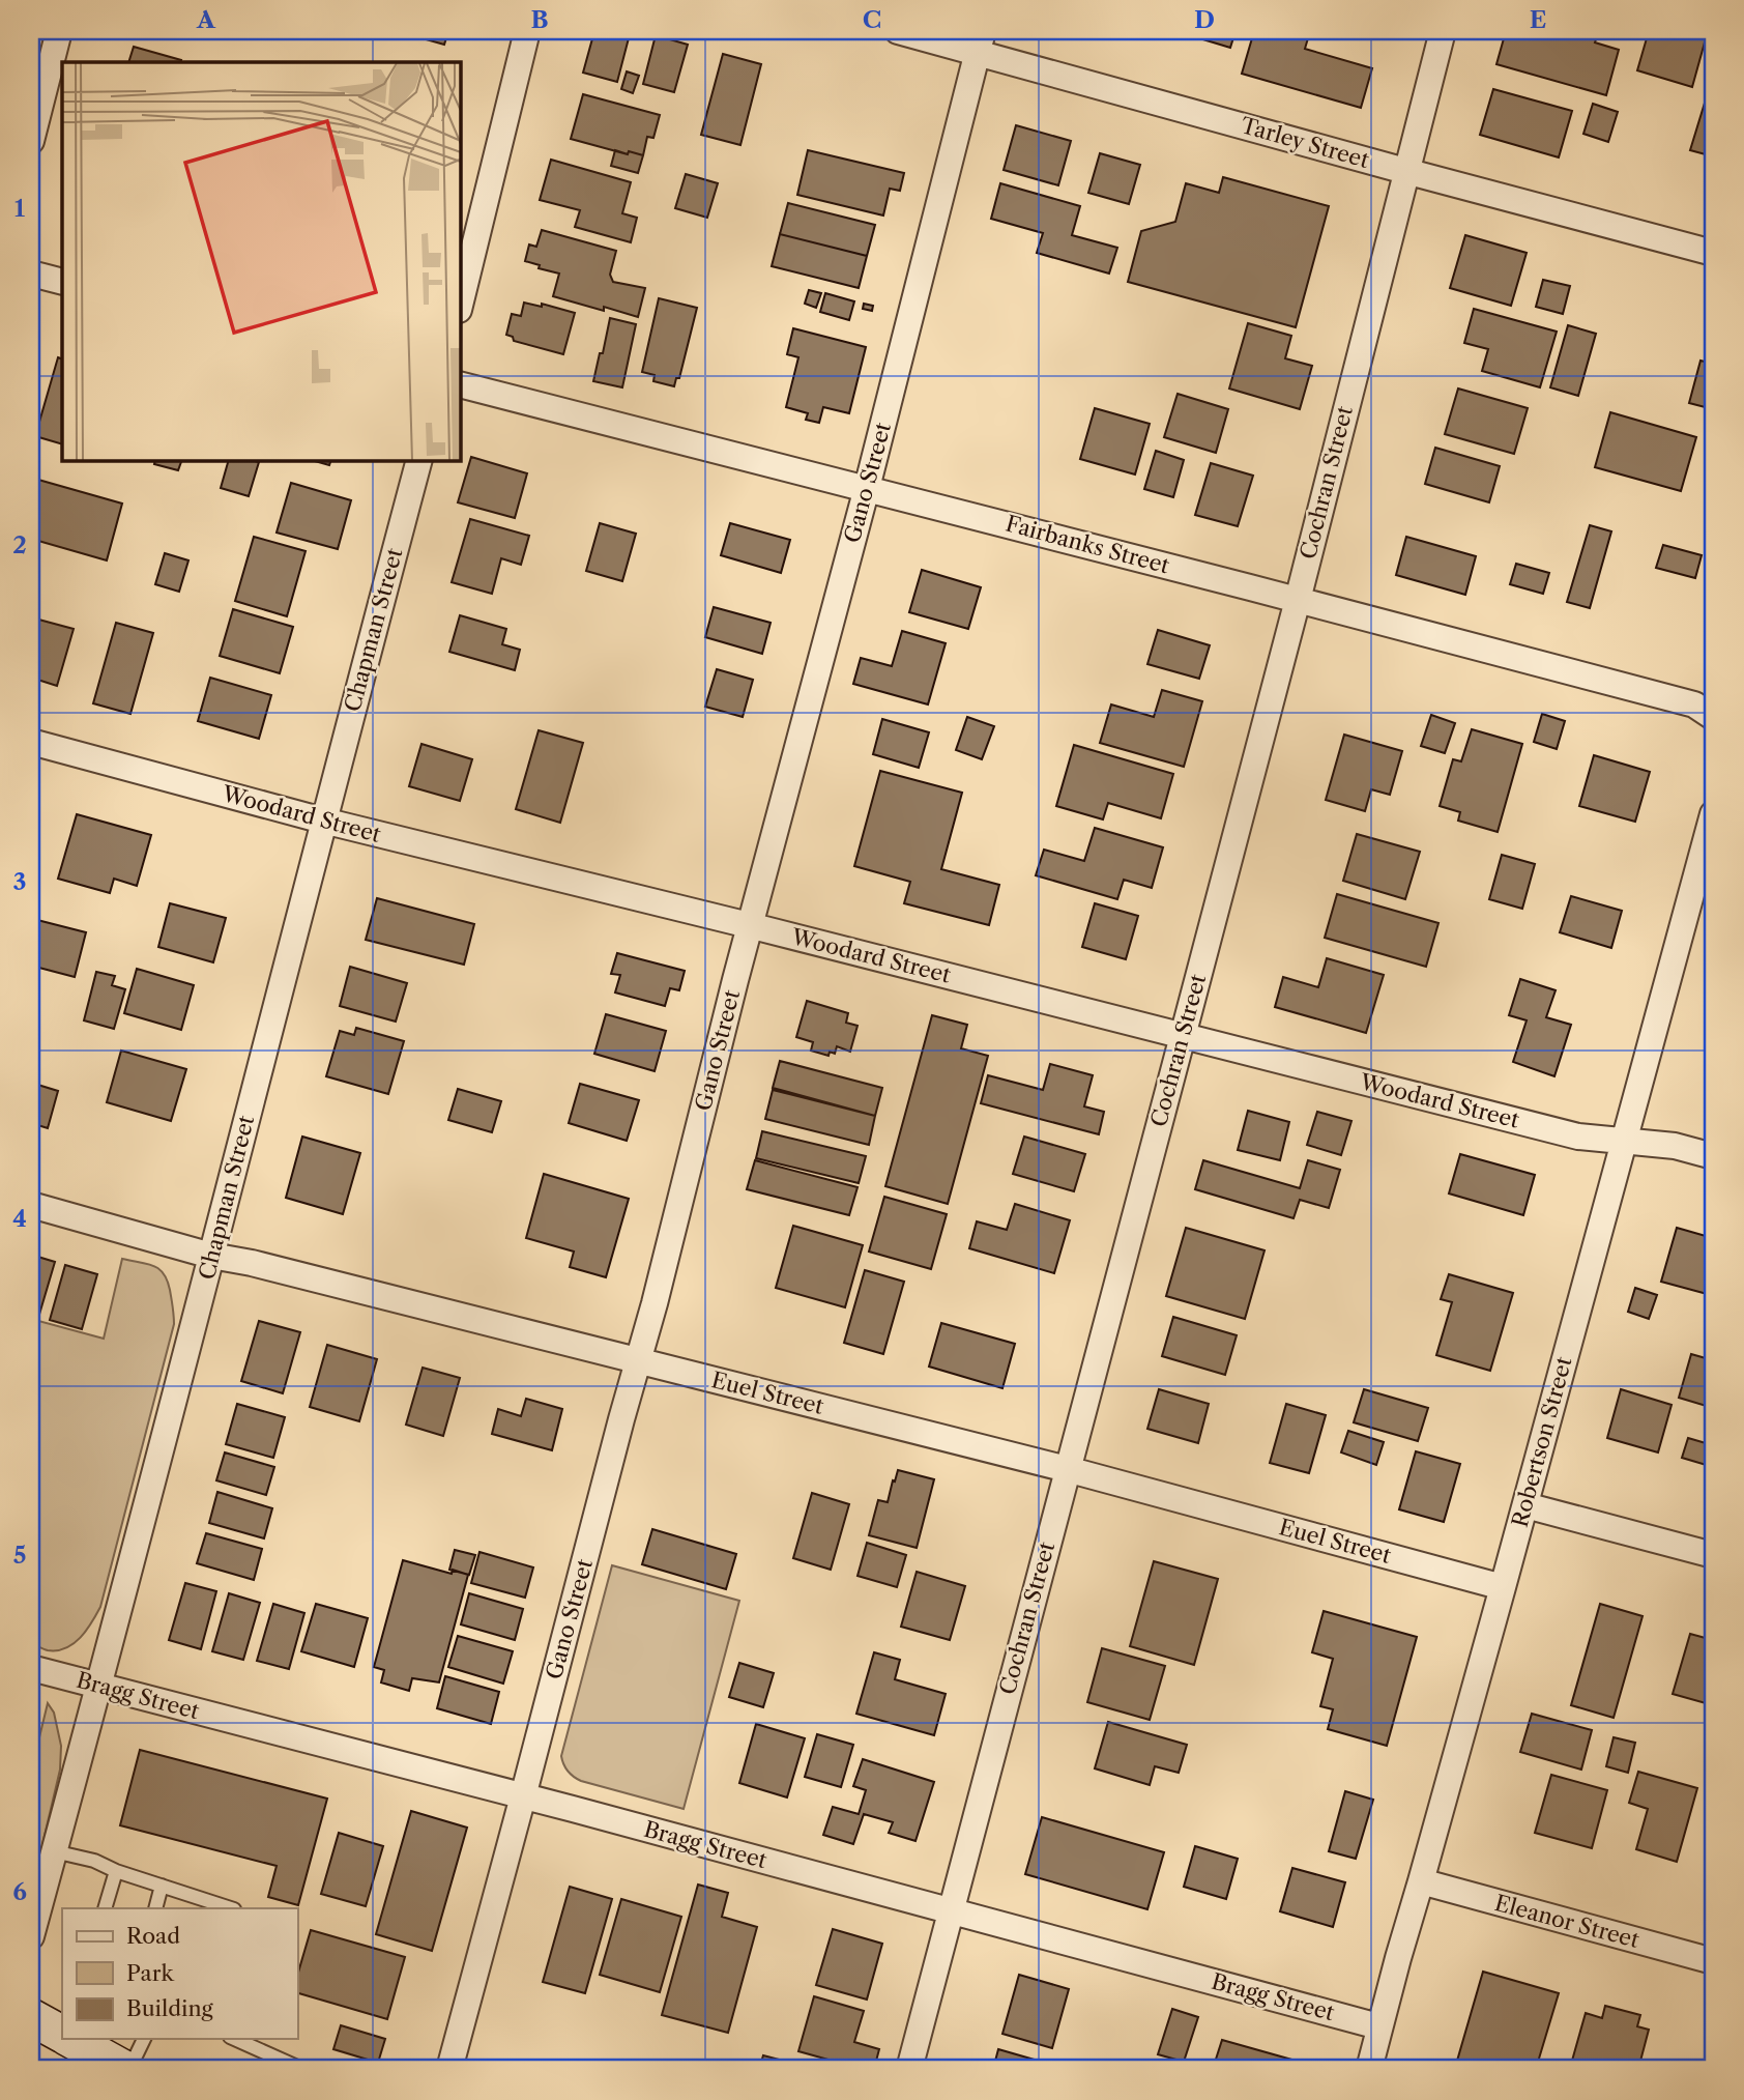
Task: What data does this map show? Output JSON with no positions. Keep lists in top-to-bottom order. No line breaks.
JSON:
{"streets":{"street":["Tarley Street","Gano Street","Cochran Street","Fairbanks Street","Chapman Street","Woodard Street","Euel Street","Robertson Street","Bragg Street","Eleanor Street"]},"crossings":[["Tarley Street","Gano Street"],["Tarley Street","Cochran Street"],["Gano Street","Fairbanks Street"],["Gano Street","Woodard Street"],["Gano Street","Euel Street"],["Gano Street","Bragg Street"],["Cochran Street","Fairbanks Street"],["Cochran Street","Woodard Street"],["Cochran Street","Euel Street"],["Cochran Street","Bragg Street"],["Chapman Street","Woodard Street"],["Chapman Street","Euel Street"],["Chapman Street","Bragg Street"],["Woodard Street","Robertson Street"],["Euel Street","Robertson Street"],["Robertson Street","Bragg Street"],["Robertson Street","Eleanor Street"]],"legend":["Road","Park","Building"],"grid":{"columns":["A","B","C","D","E"],"rows":["1","2","3","4","5","6"]}}
